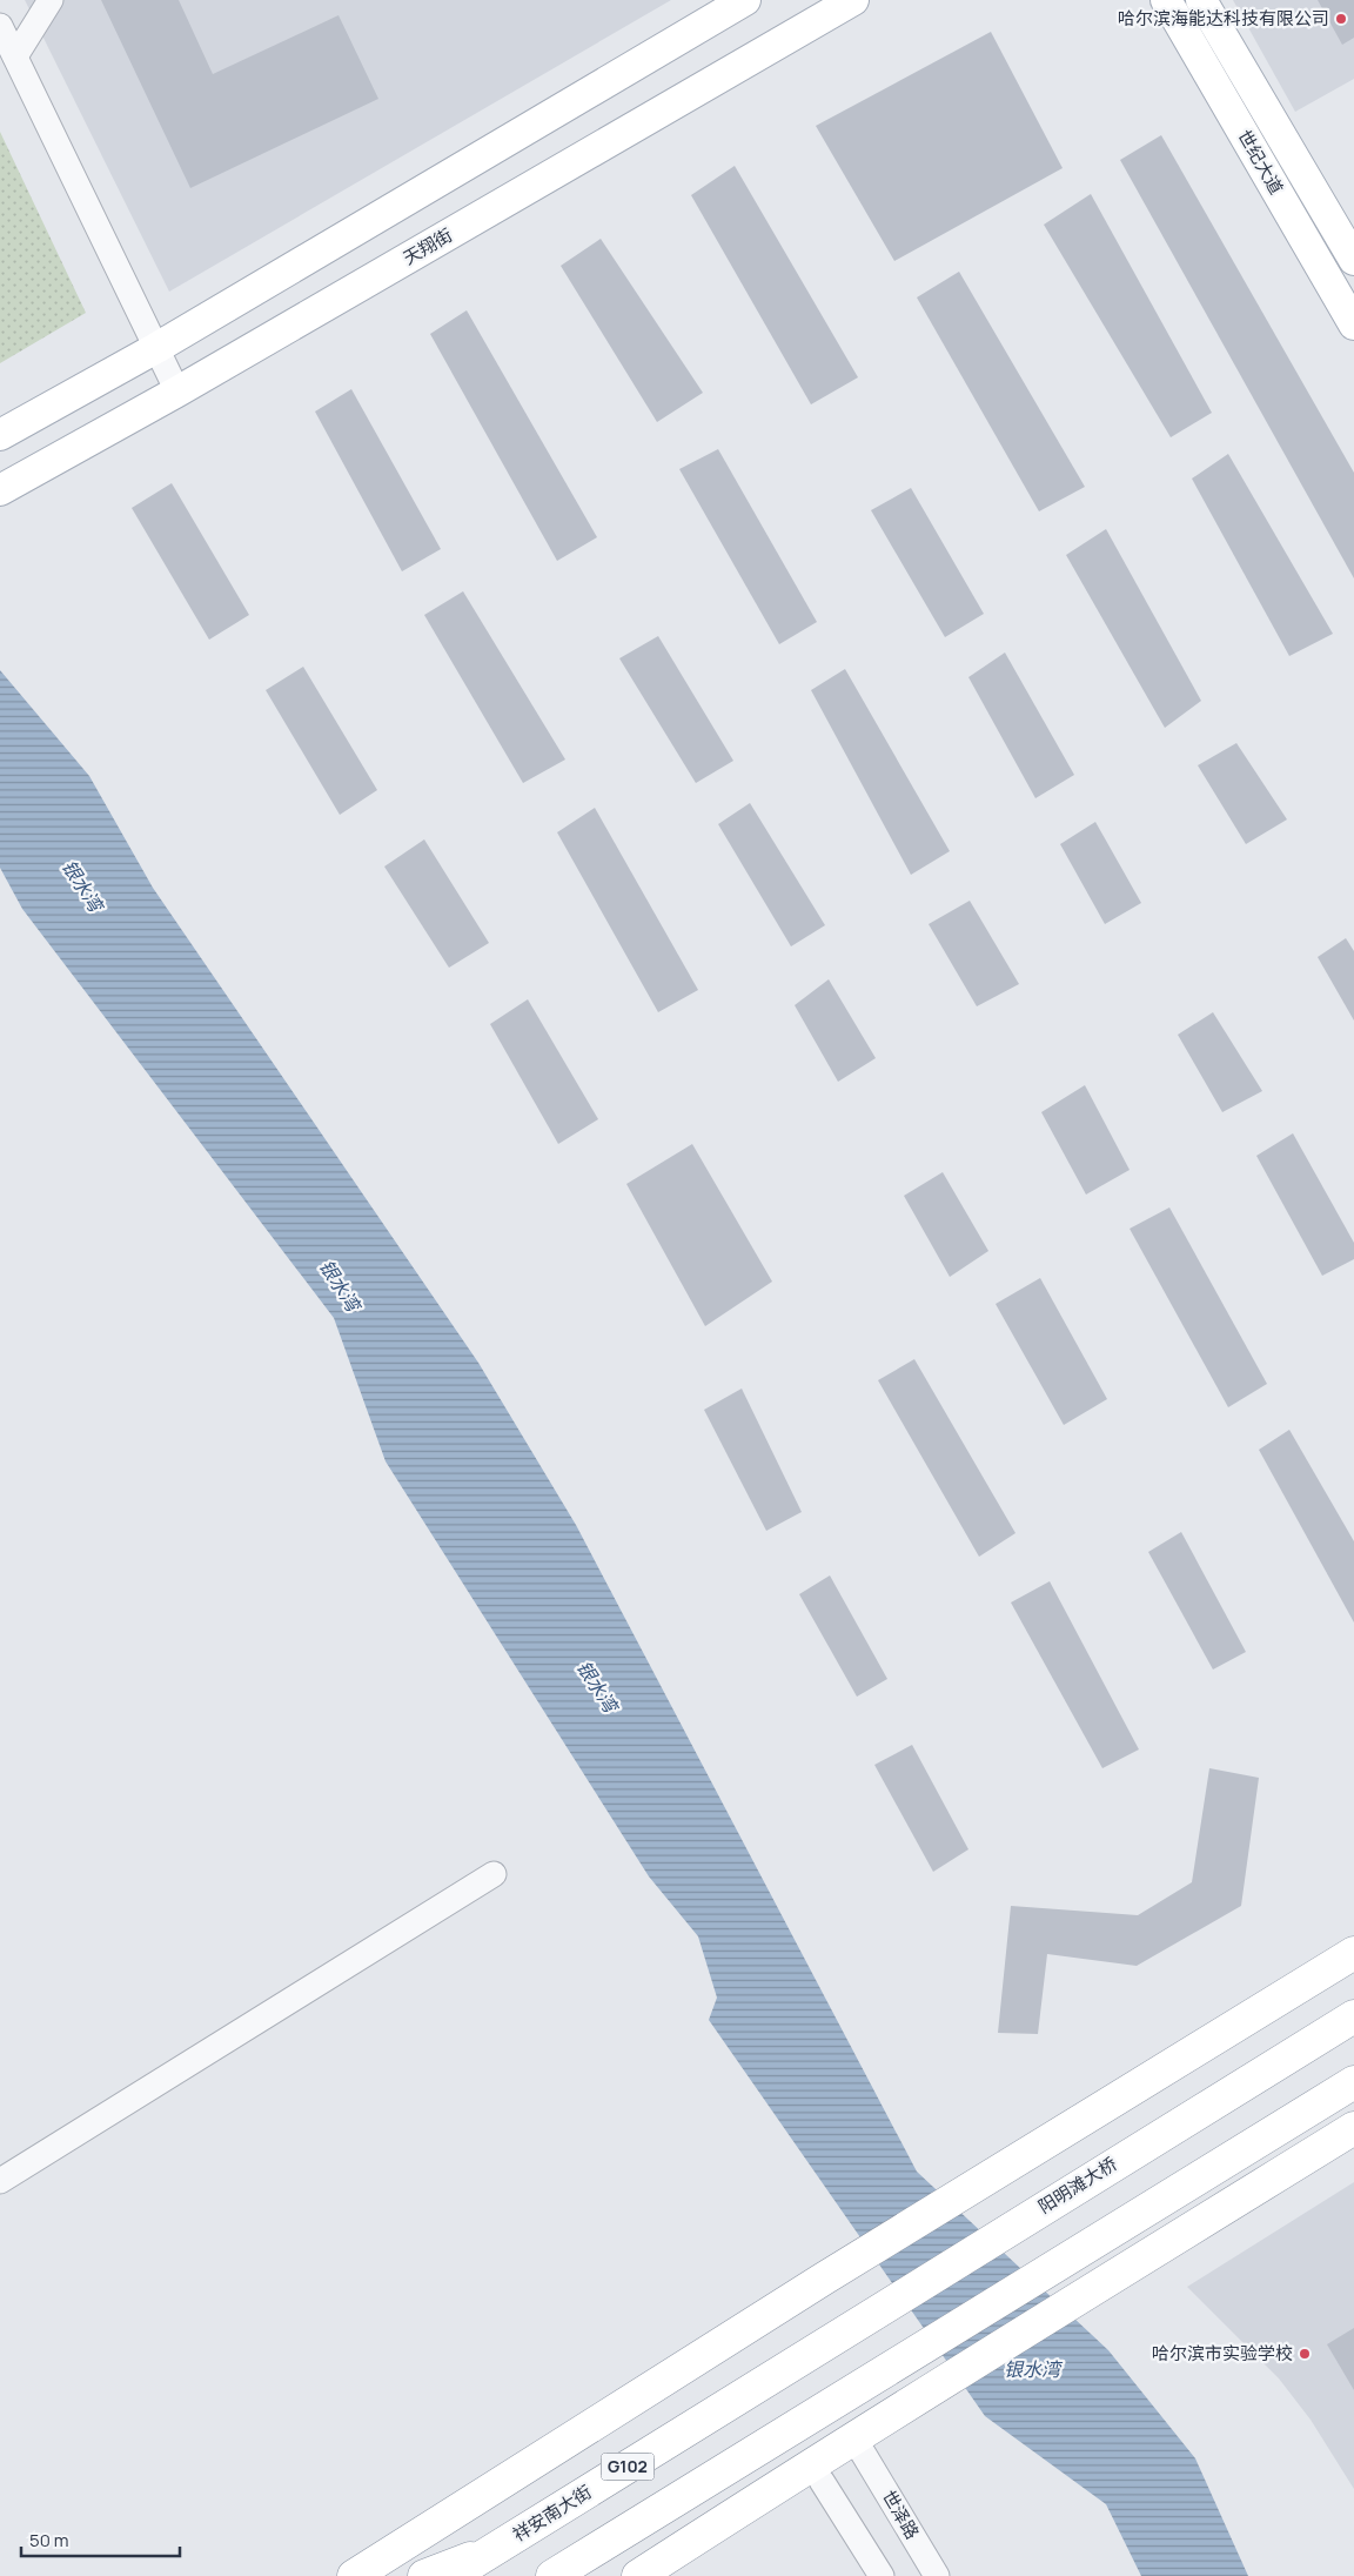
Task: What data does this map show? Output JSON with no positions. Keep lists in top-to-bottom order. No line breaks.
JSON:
{"streets":{"highway":["阳明滩大桥","G102","祥安南大街"],"main road":["世纪大道","天翔街"],"street":["世泽路"]},"crossings":[["阳明滩大桥","祥安南大街"]],"water":["银水湾"],"places":["哈尔滨海能达科技有限公司","哈尔滨市实验学校"],"scale_bar":"50 m"}
